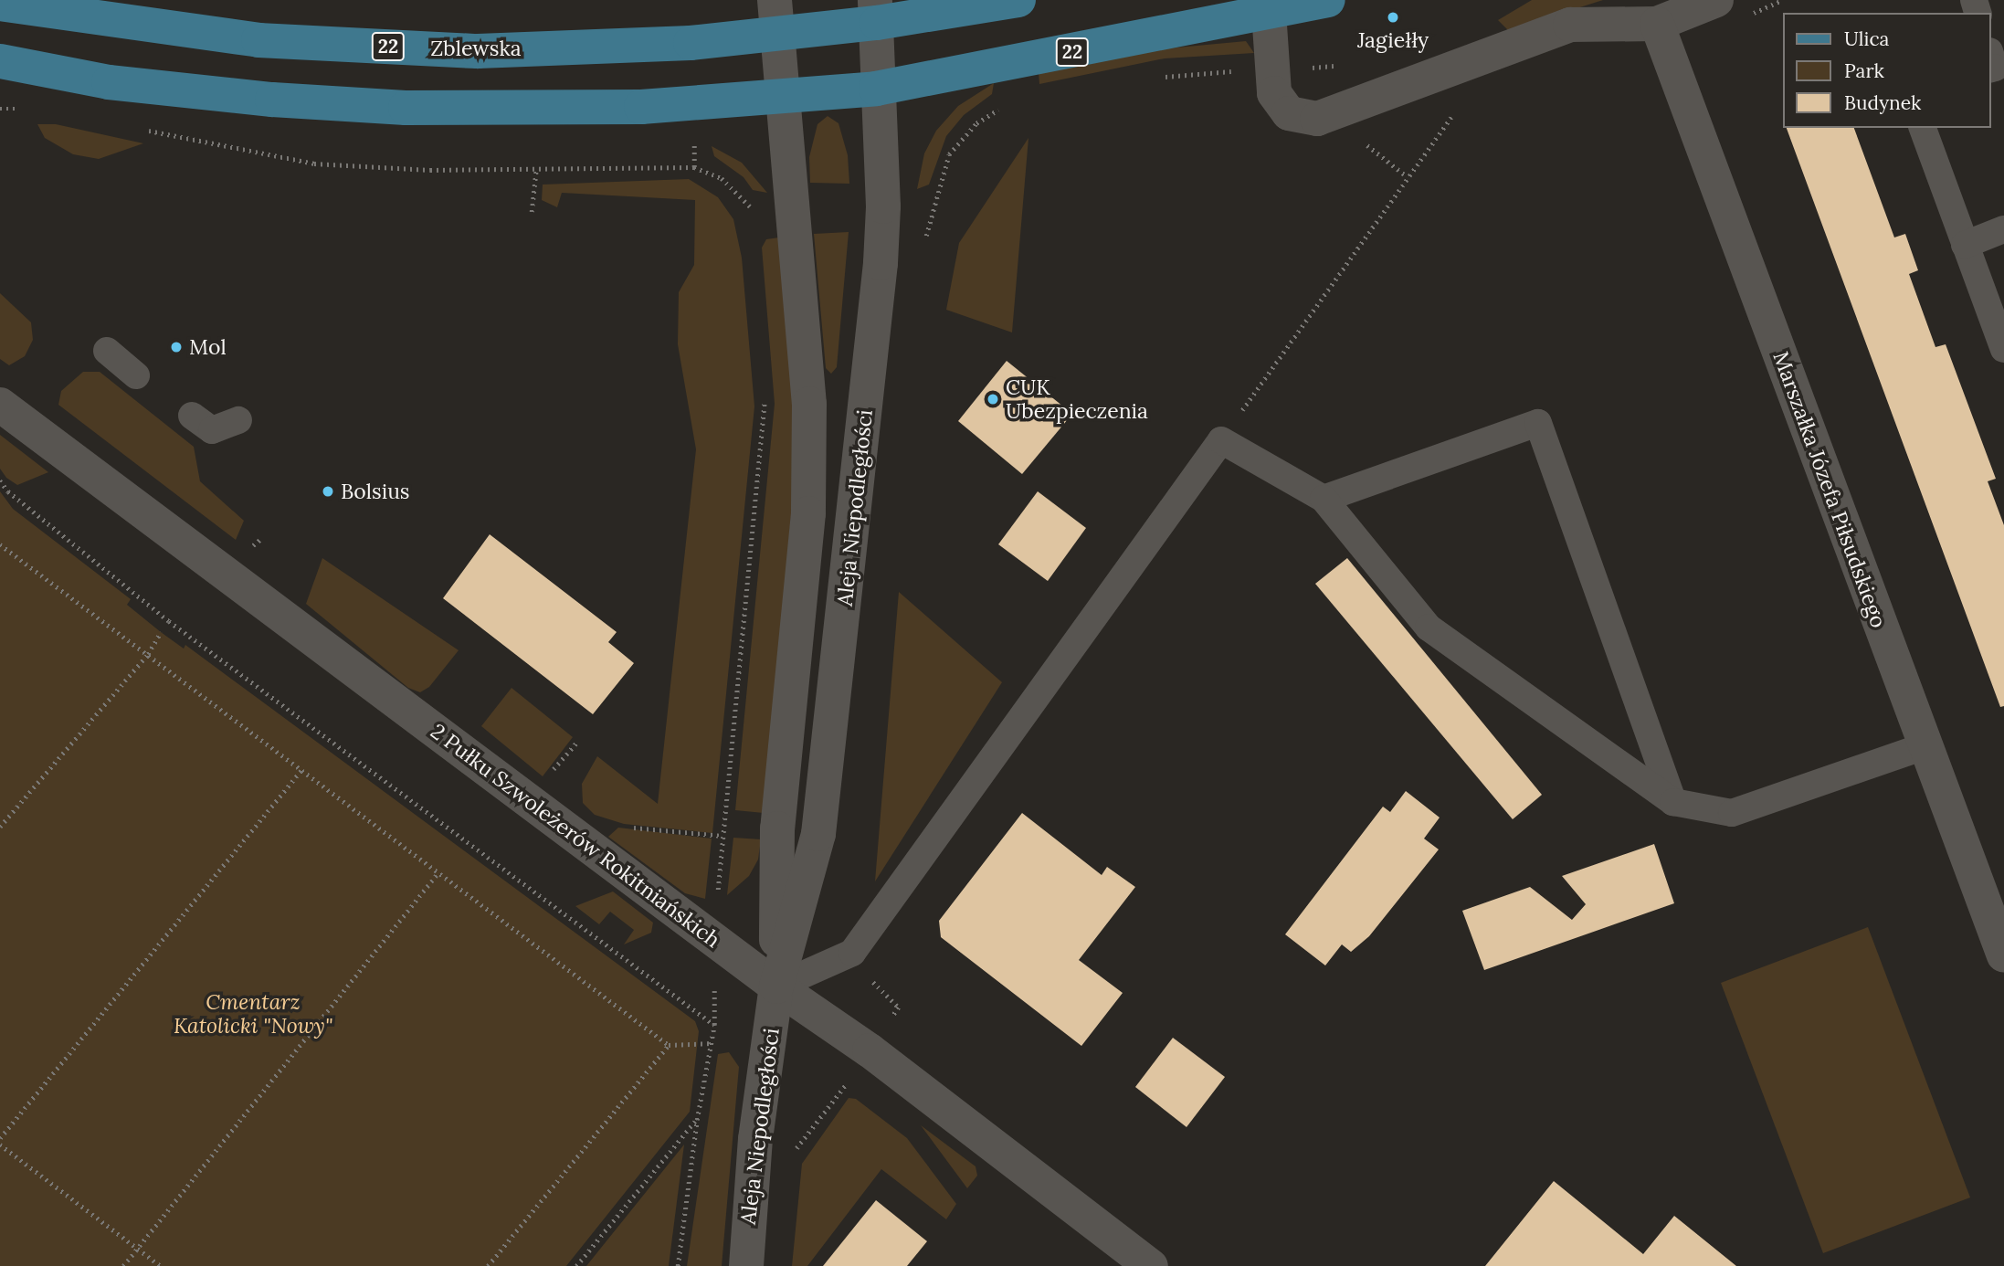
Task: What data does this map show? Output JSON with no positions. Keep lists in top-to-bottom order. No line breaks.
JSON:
{"streets":{"main road":["22","Zblewska"],"street":["Marszałka Józefa Piłsudskiego","Aleja Niepodległości","2 Pułku Szwoleżerów Rokitniańskich"]},"crossings":[["22","Zblewska"],["22","Aleja Niepodległości"],["Zblewska","Aleja Niepodległości"],["Aleja Niepodległości","2 Pułku Szwoleżerów Rokitniańskich"]],"parks":["Cmentarz Katolicki \"Nowy\""],"places":["Jagiełły","Mol","CUK Ubezpieczenia","Bolsius"],"legend":["Ulica","Park","Budynek"]}
